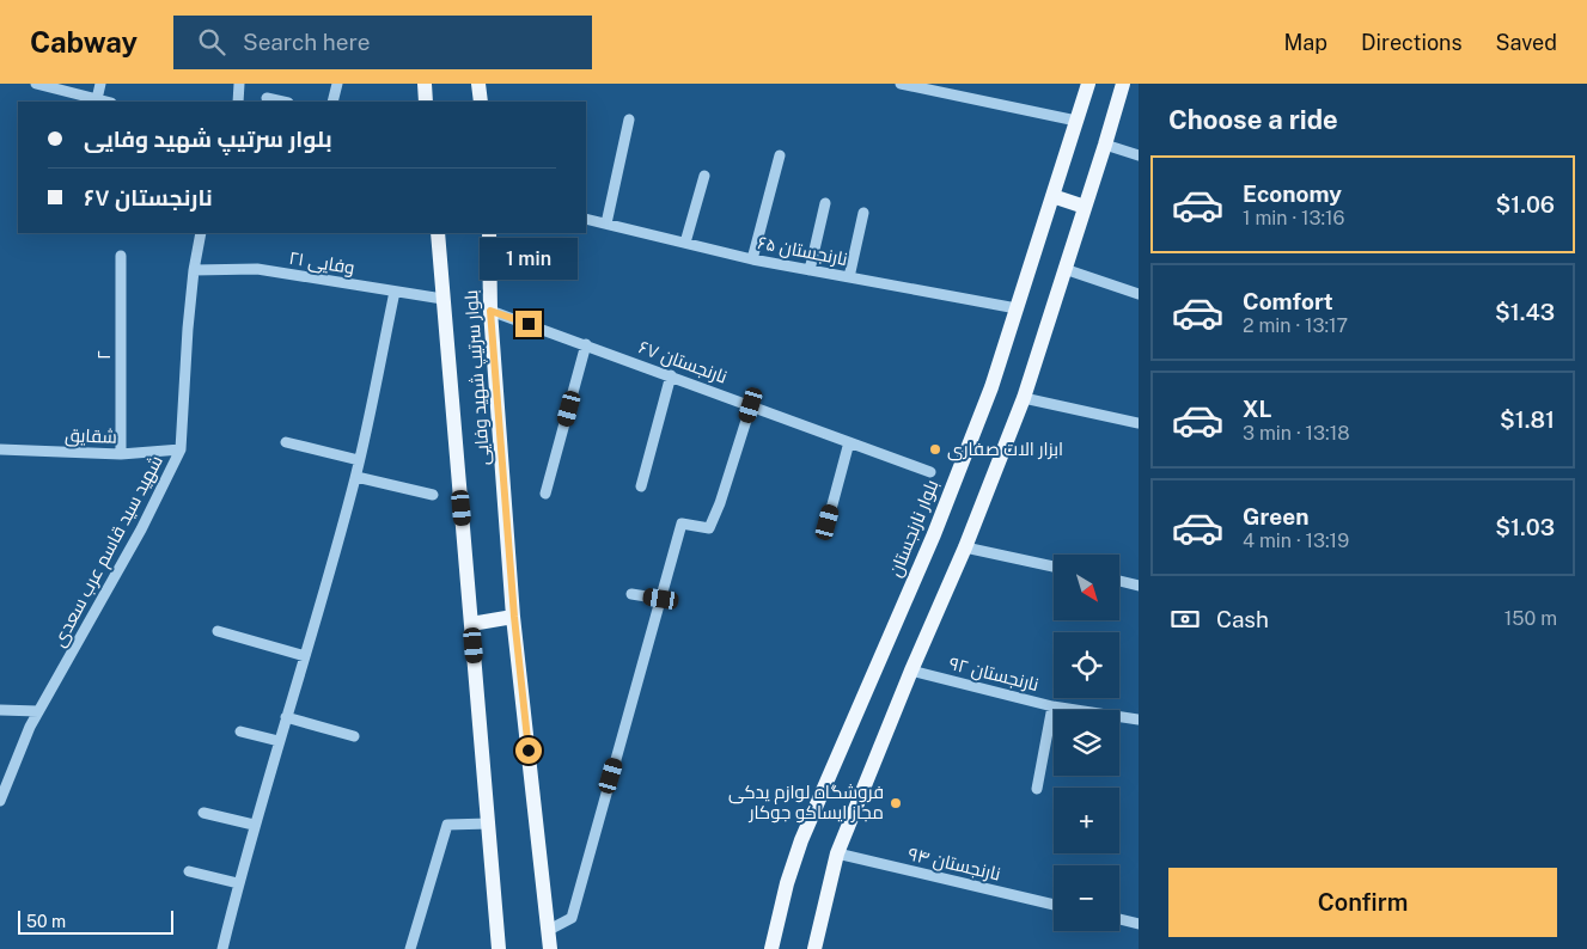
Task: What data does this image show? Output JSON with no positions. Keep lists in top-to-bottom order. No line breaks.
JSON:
{"streets":{"main road":["بلوار سرتیپ شهید وفایی","بلوار نارنجستان"],"street":["نارنجستان ۶۵","وفایی ۲۱","۲","نارنجستان ۶۷","شقایق","شهید سید قاسم عرب سعدی","نارنجستان ۹۲","نارنجستان ۹۴"]},"crossings":[["نارنجستان ۶۵","بلوار نارنجستان"],["وفایی ۲۱","بلوار سرتیپ شهید وفایی"],["وفایی ۲۱","شهید سید قاسم عرب سعدی"],["۲","شقایق"],["نارنجستان ۶۷","بلوار سرتیپ شهید وفایی"],["شقایق","شهید سید قاسم عرب سعدی"]],"places":["ابزار الات صفاری","فروشگاه لوازم یدکی مجاز ایساکو جوکار"],"scale_bar":"50 m","north":"bottom right","page":{"header":"Cabway","search":"Search here","nav":["Map","Directions","Saved"],"heading":"Choose a ride","banner":["بلوار سرتیپ شهید وفایی","نارنجستان ۶۷"],"list":[{"name":"Economy","note":"1 min · 13:16","value":"$1.06"},{"name":"Comfort","note":"2 min · 13:17","value":"$1.43"},{"name":"XL","note":"3 min · 13:18","value":"$1.81"},{"name":"Green","note":"4 min · 13:19","value":"$1.03"}],"bubble":"1 min","map_buttons":["+","−"],"pay":["Cash","150 m"],"buttons":"Confirm","scale":"50 m"}}
